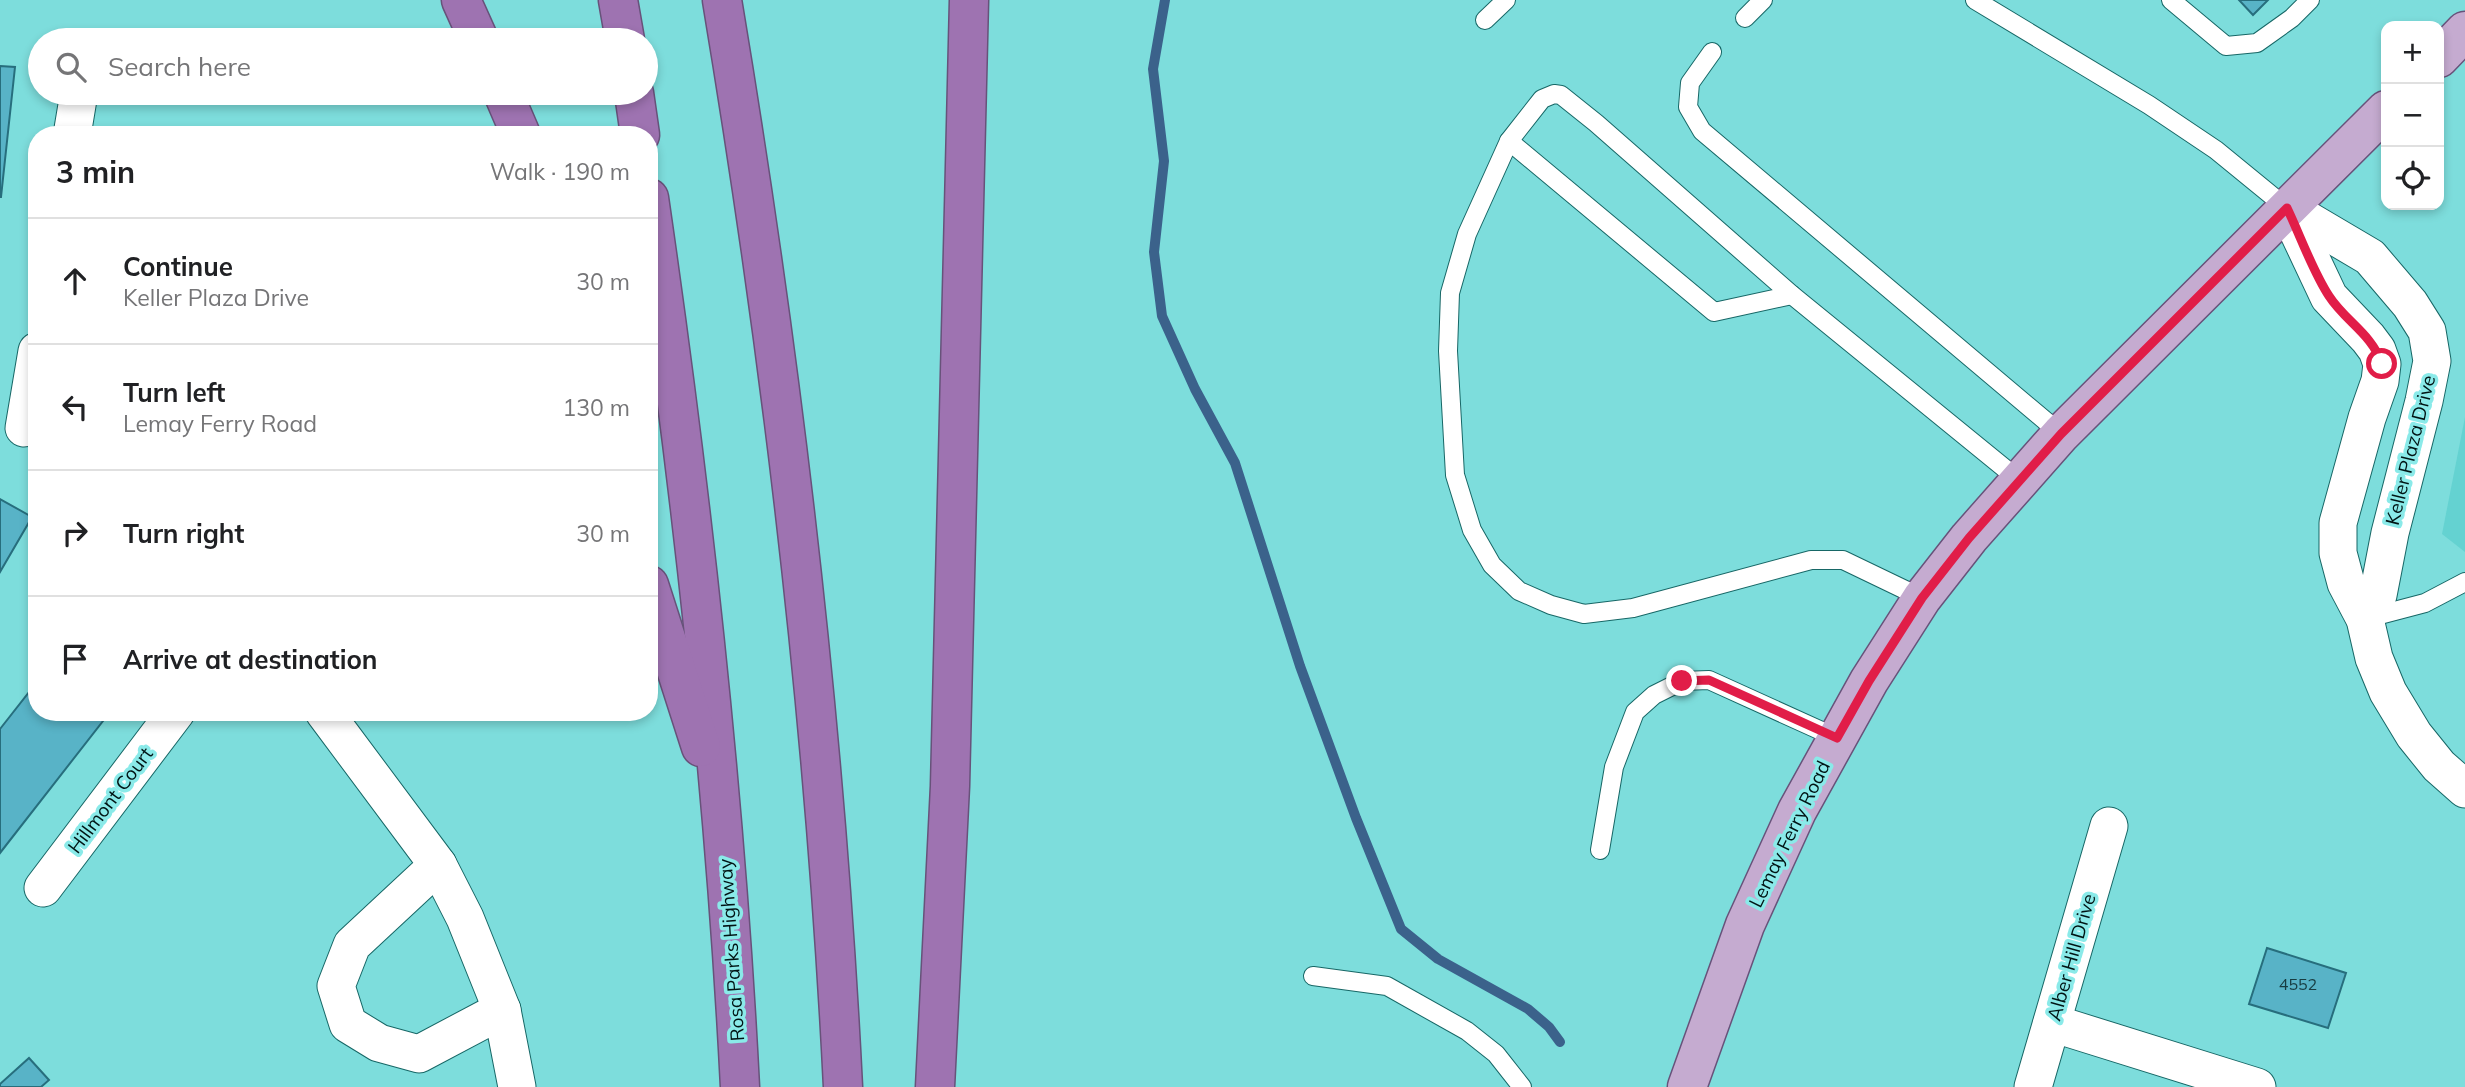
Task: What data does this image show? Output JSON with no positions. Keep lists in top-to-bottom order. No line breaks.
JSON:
{"streets":{"highway":["Rosa Parks Highway"],"main road":["Lemay Ferry Road"],"street":["Keller Plaza Drive","Hillmont Court","Alber Hill Drive"]},"crossings":[["Keller Plaza Drive","Lemay Ferry Road"]],"house_numbers":["4552"],"page":{"map_buttons":["+","−"],"search":"Search here","heading":["3 min","Walk · 190 m"],"list":[["Continue","Keller Plaza Drive","30 m"],["Turn left","Lemay Ferry Road","130 m"],["Turn right","30 m"],"Arrive at destination"]}}
